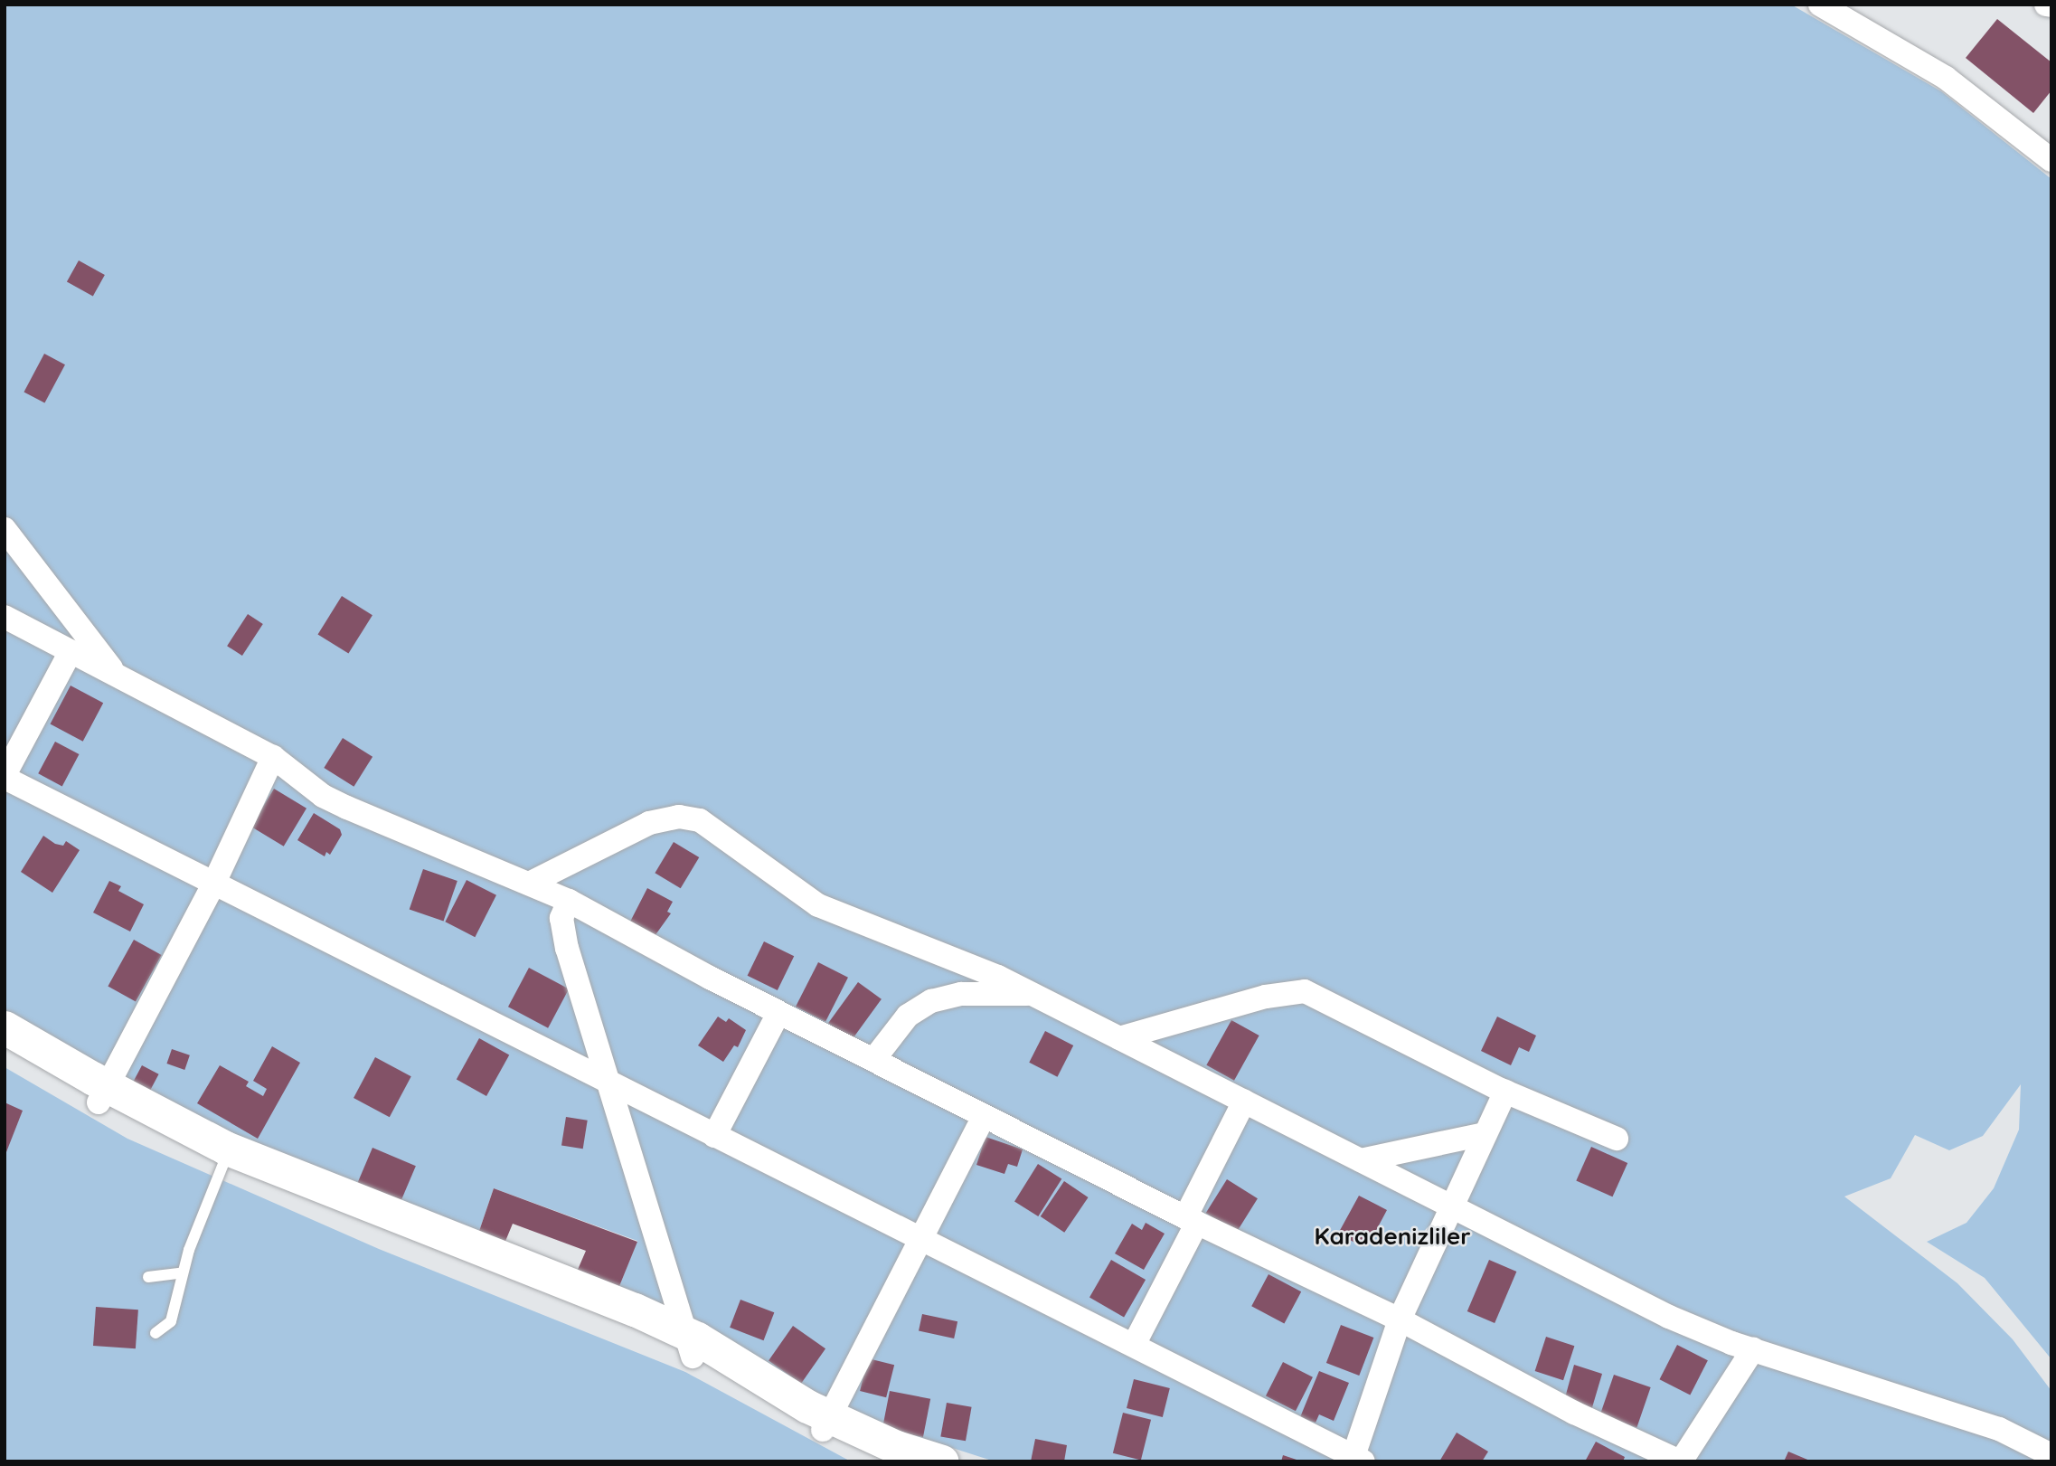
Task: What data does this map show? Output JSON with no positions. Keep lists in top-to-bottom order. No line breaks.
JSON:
{"districts":["Karadenizliler"]}
